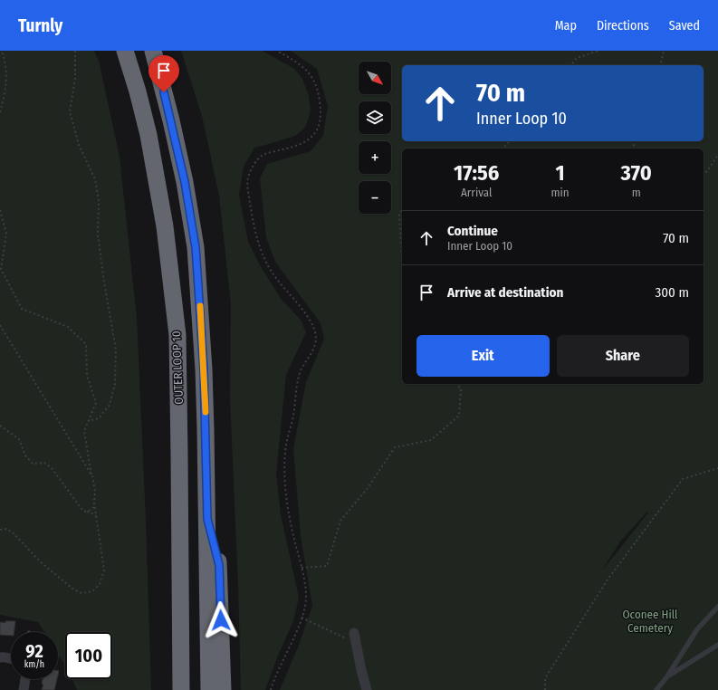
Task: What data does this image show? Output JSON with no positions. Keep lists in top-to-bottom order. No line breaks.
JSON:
{"streets":{"highway":["OUTER LOOP 10"]},"parks":["Oconee Hill Cemetery"],"north":"bottom right","page":{"header":"Turnly","nav":["Map","Directions","Saved"],"map_buttons":["+","−"],"turn":["70 m","Inner Loop 10"],"eta":["17:56","Arrival","1","min","370","m"],"list":[{"name":"Continue","note":"Inner Loop 10","value":"70 m"},{"name":"Arrive at destination","value":"300 m"}],"buttons":["Exit","Share"],"speed":"92 km/h","limit":"100"}}
